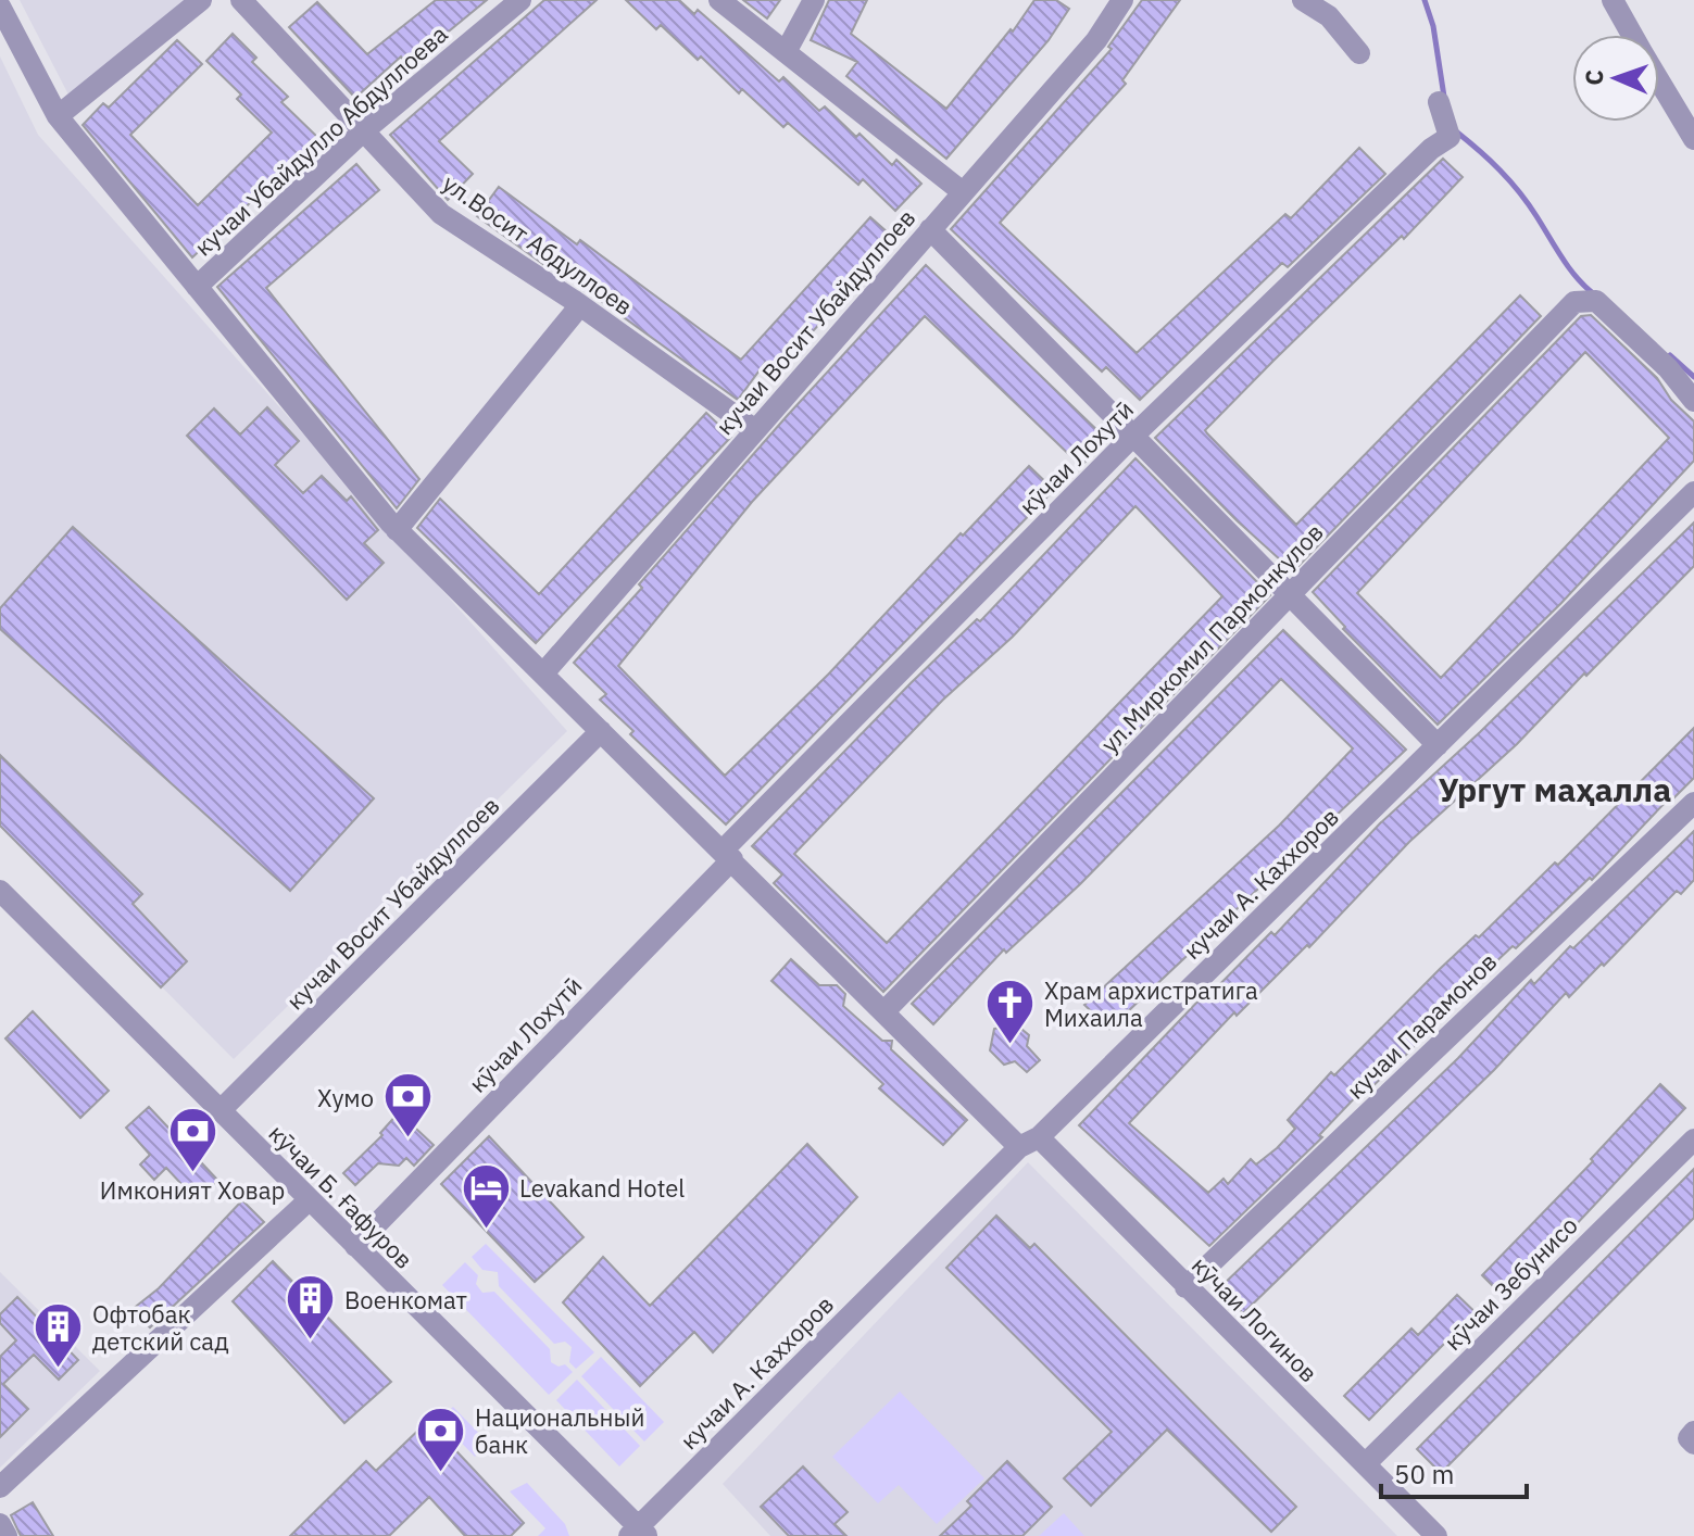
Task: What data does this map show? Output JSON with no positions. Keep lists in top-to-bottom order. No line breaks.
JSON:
{"streets":{"street":["кучаи Убайдулло Абдуллоева","ул.Восит Абдуллоев","кучаи Восит Убайдуллоев","кӯчаи Лохутӣ","ул.Миркомил Пармонкулов","кучаи А. Каххоров","кучаи Парамонов","кӯчаи Б. Ғафуров","кӯчаи Зебунисо","кӯчаи Логинов"]},"crossings":[["кучаи Убайдулло Абдуллоева","ул.Восит Абдуллоев"],["кучаи Убайдулло Абдуллоева","кучаи Восит Убайдуллоев"],["ул.Восит Абдуллоев","кучаи Восит Убайдуллоев"],["кучаи Восит Убайдуллоев","кӯчаи Б. Ғафуров"],["кучаи Восит Убайдуллоев","кӯчаи Логинов"],["кӯчаи Лохутӣ","кӯчаи Б. Ғафуров"],["кӯчаи Лохутӣ","кӯчаи Логинов"],["ул.Миркомил Пармонкулов","кӯчаи Логинов"],["кучаи А. Каххоров","кӯчаи Б. Ғафуров"],["кучаи А. Каххоров","кӯчаи Логинов"],["кучаи Парамонов","кӯчаи Логинов"],["кӯчаи Зебунисо","кӯчаи Логинов"]],"districts":["Ургут маҳалла"],"places":{"church":["Храм архистратига Михаила"],"bank":["Хумо","Имконият Ховар","Национальный банк"],"hotel":["Levakand Hotel"],"building":["Военкомат","Офтобак детский сад"]},"scale_bar":"50 m","north":"left"}
